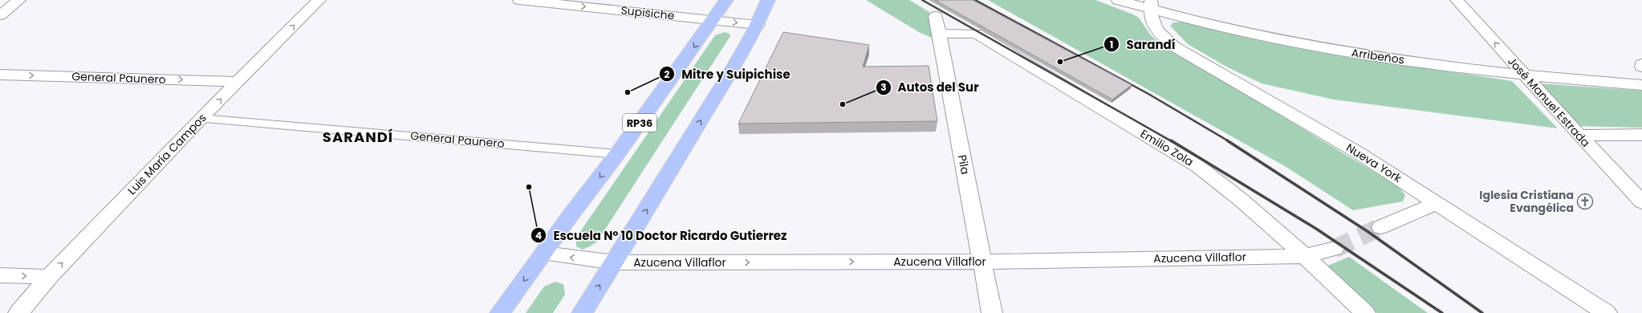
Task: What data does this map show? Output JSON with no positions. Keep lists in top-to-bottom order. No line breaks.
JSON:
{"streets":{"main road":["RP36"],"street":["Supisiche","Arribeños","General Paunero","José Manuel Estrada","Emilio Zola","Luis María Campos","Nueva York","Pila","Azucena Villaflor"]},"crossings":[["Supisiche","RP36"],["Arribeños","José Manuel Estrada"],["Arribeños","Nueva York"],["General Paunero","RP36"],["General Paunero","Luis María Campos"],["RP36","Azucena Villaflor"],["Emilio Zola","Pila"],["Emilio Zola","Azucena Villaflor"],["Pila","Azucena Villaflor"]],"one_way":["Supisiche","General Paunero","José Manuel Estrada","Luis María Campos"],"districts":["SARANDÍ"],"places":{"other":["Sarandí","Mitre y Suipichise","Autos del Sur","Escuela Nº 10 Doctor Ricardo Gutierrez"],"church":["Iglesia Cristiana Evangélica"]}}
